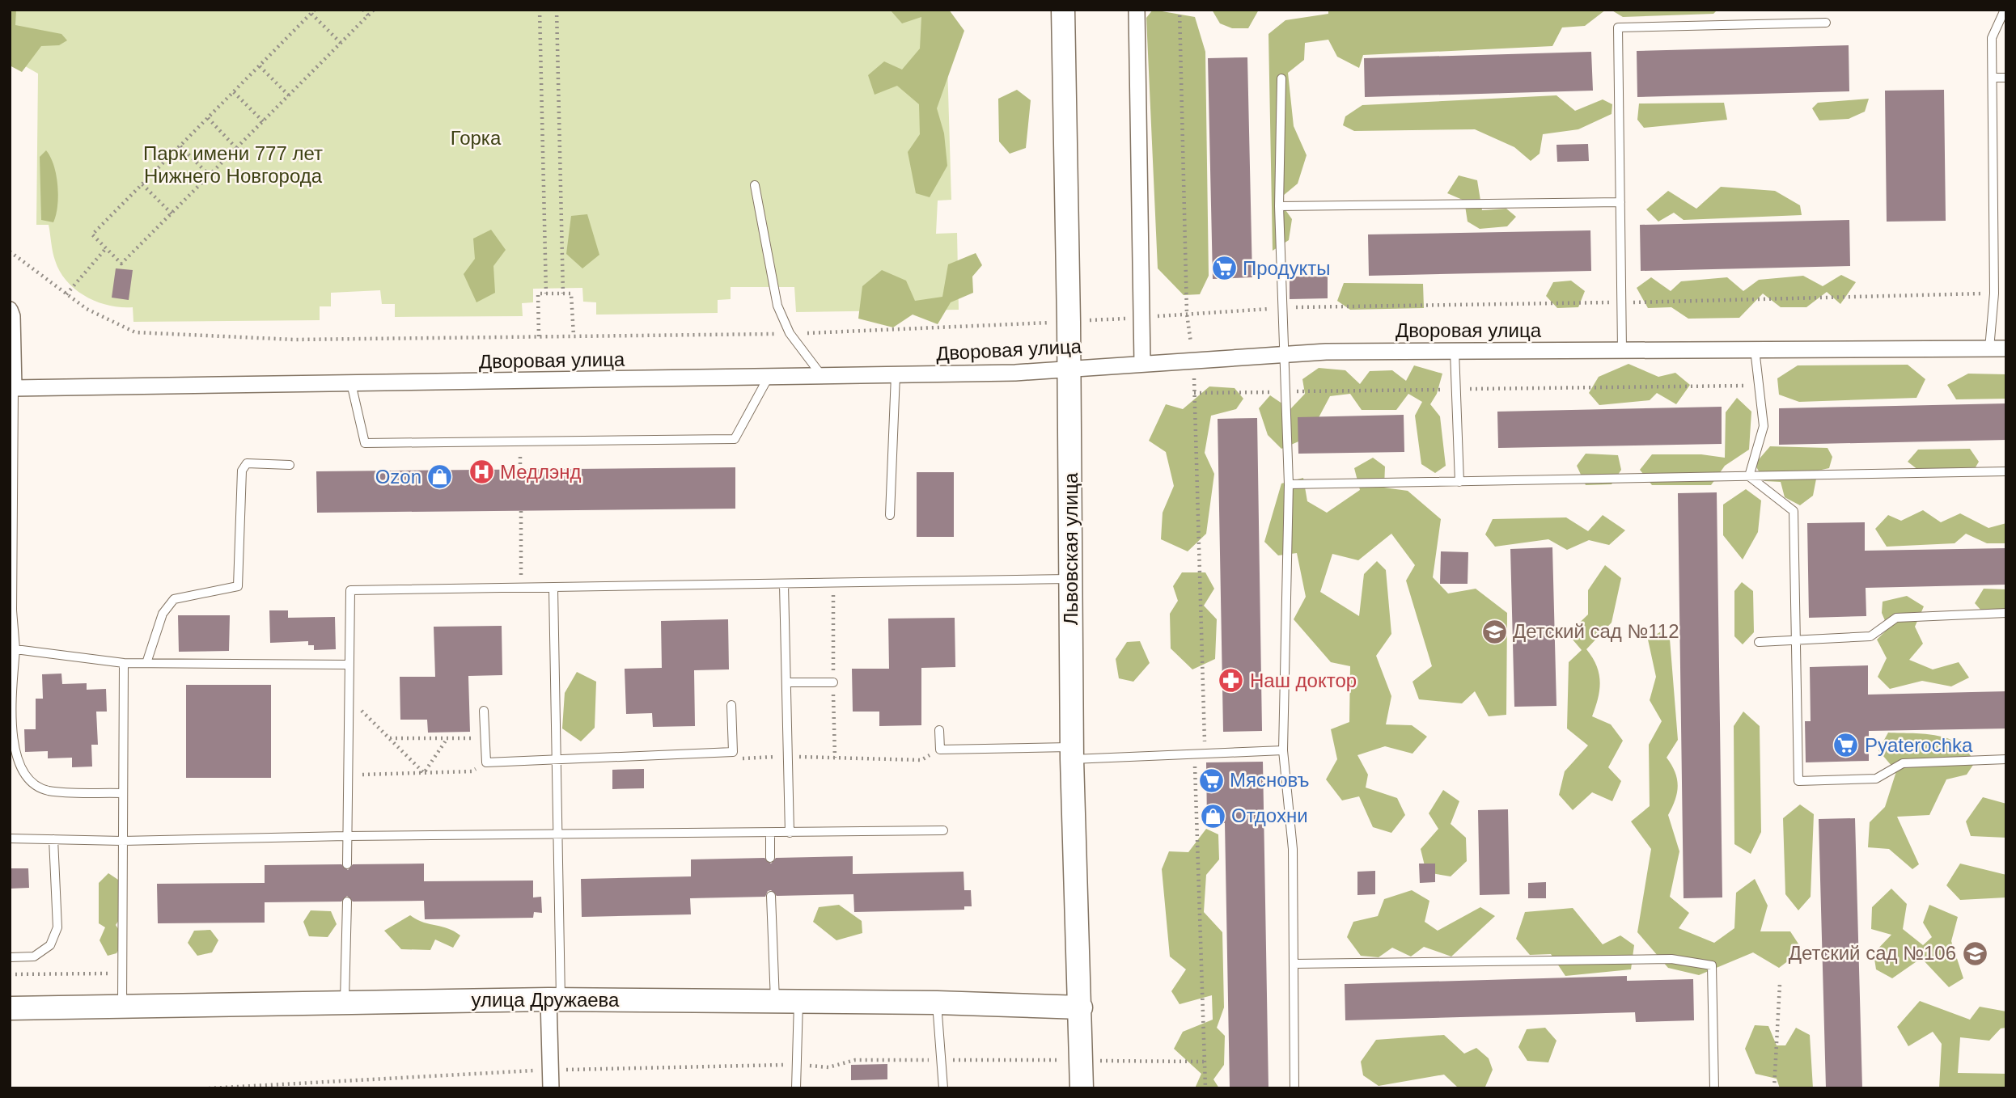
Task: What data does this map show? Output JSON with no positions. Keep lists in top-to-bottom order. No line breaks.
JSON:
{"streets":{"main road":["Львовская улица","улица Дружаева"],"street":["Дворовая улица"]},"crossings":[["Дворовая улица","Львовская улица"],["Львовская улица","улица Дружаева"]],"parks":["Горка","Парк имени 777 лет Нижнего Новгорода"],"places":{"supermarket":["Продукты","Pyaterochka","Мясновъ"],"hospital":["Медлэнд"],"shop":["Ozon","Отдохни"],"school or university":["Детский сад №112","Детский сад №106"],"pharmacy":["Наш доктор"]}}
